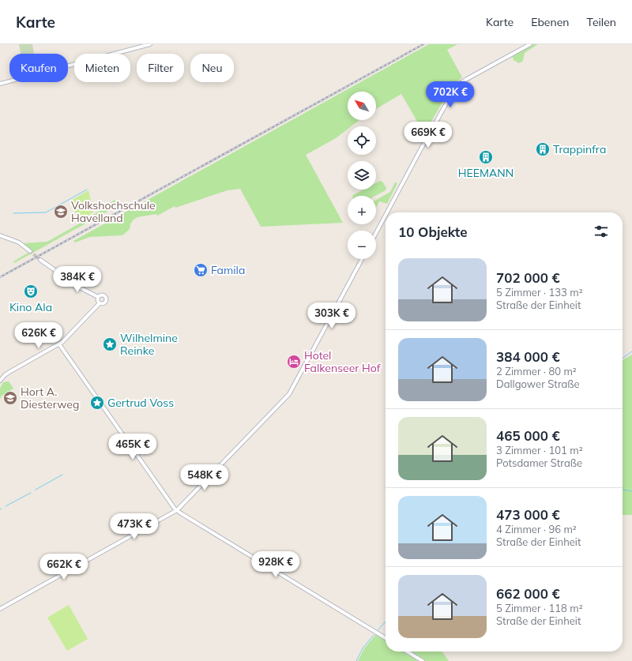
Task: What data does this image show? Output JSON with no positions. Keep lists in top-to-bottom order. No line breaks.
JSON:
{"places":{"building":["Trappinfra","HEEMANN"],"school or university":["Volkshochschule Havelland","Hort A. Diesterweg"],"supermarket":["Famila"],"theatre":["Kino Ala"],"place":["Wilhelmine Reinke","Gertrud Voss"],"hotel":["Hotel Falkenseer Hof"]},"north":"top left","page":{"header":"Karte","nav":["Karte","Ebenen","Teilen"],"chip":["Kaufen","Mieten","Filter","Neu"],"price":["702K €","669K €","384K €","303K €","626K €","465K €","548K €","473K €","928K €","662K €"],"map_buttons":["+","−"],"heading":"10 Objekte","list":[{"name":"702 000 €","note":"5 Zimmer · 133 m² · Straße der Einheit"},{"name":"384 000 €","note":"2 Zimmer · 80 m² · Dallgower Straße"},{"name":"465 000 €","note":"3 Zimmer · 101 m² · Potsdamer Straße"},{"name":"473 000 €","note":"4 Zimmer · 96 m² · Straße der Einheit"},{"name":"662 000 €","note":"5 Zimmer · 118 m² · Straße der Einheit"}]}}
